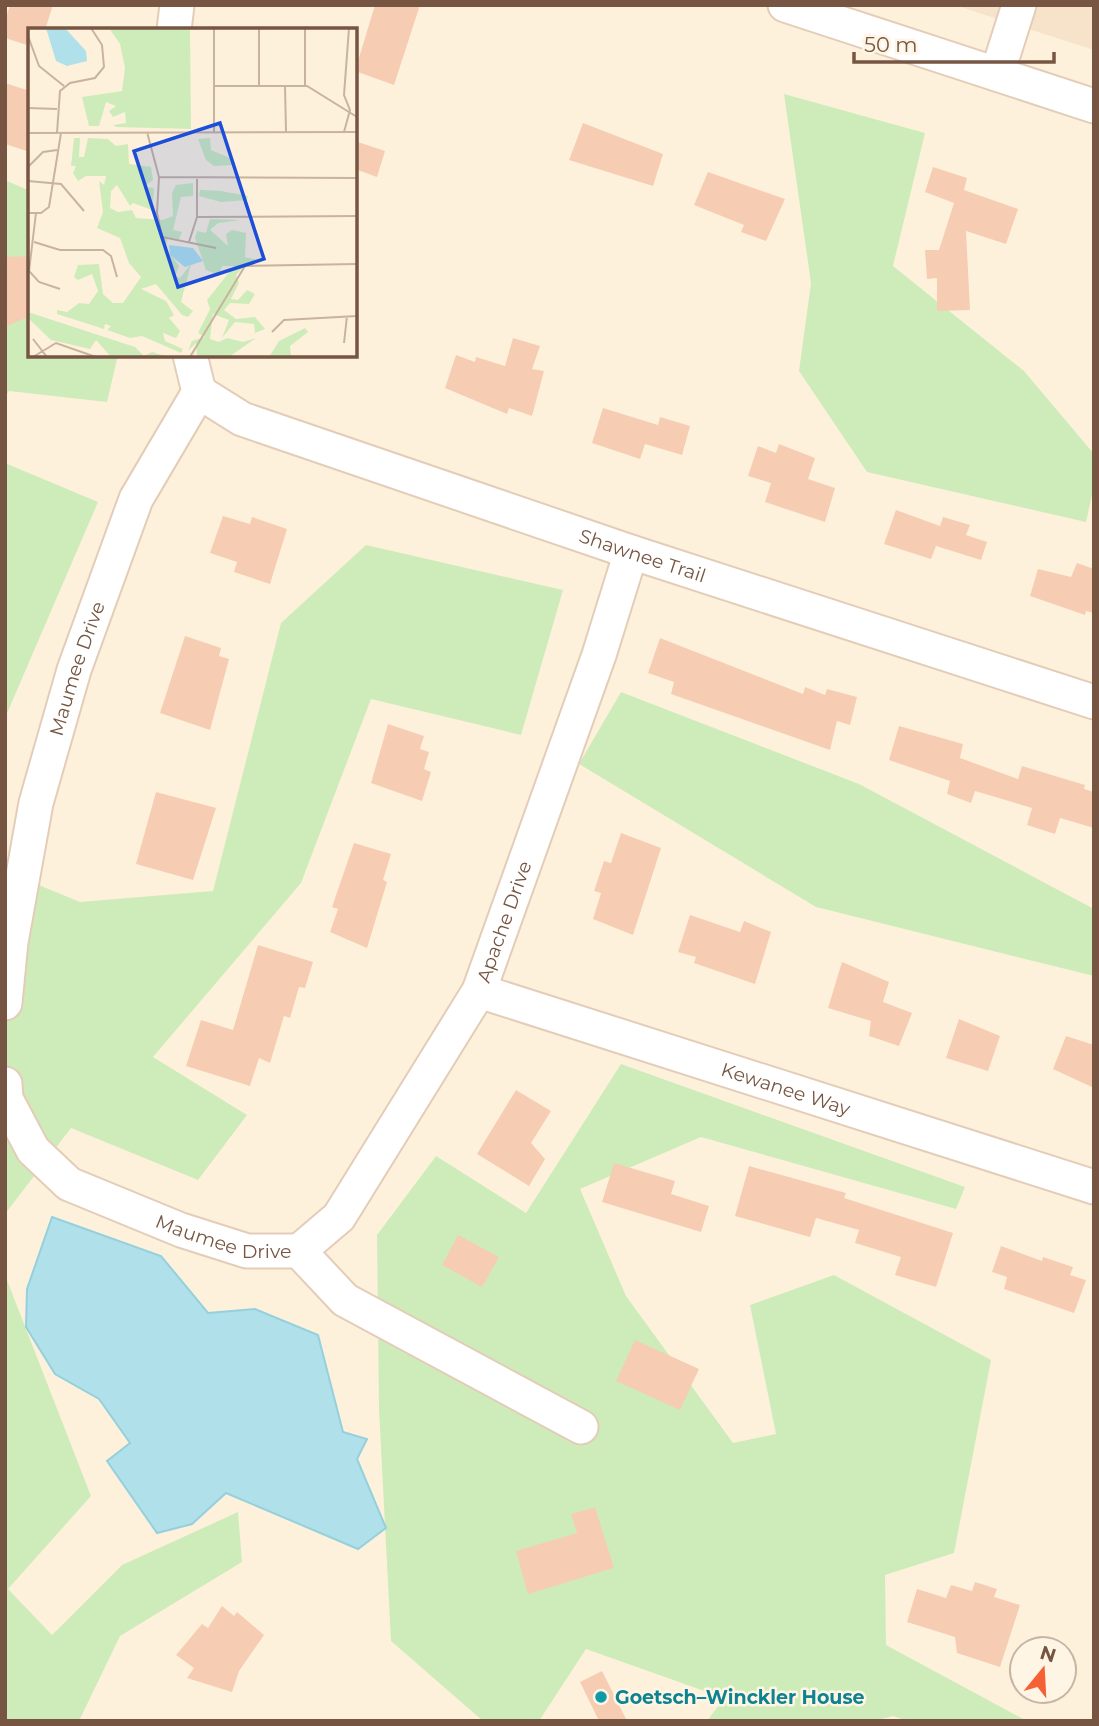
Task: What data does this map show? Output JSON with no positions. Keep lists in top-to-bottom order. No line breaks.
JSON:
{"streets":{"street":["Shawnee Trail","Maumee Drive","Apache Drive","Kewanee Way"]},"crossings":[["Shawnee Trail","Maumee Drive"],["Shawnee Trail","Apache Drive"],["Maumee Drive","Apache Drive"],["Apache Drive","Kewanee Way"]],"places":["Goetsch–Winckler House"],"scale_bar":"50 m","north":"top"}
